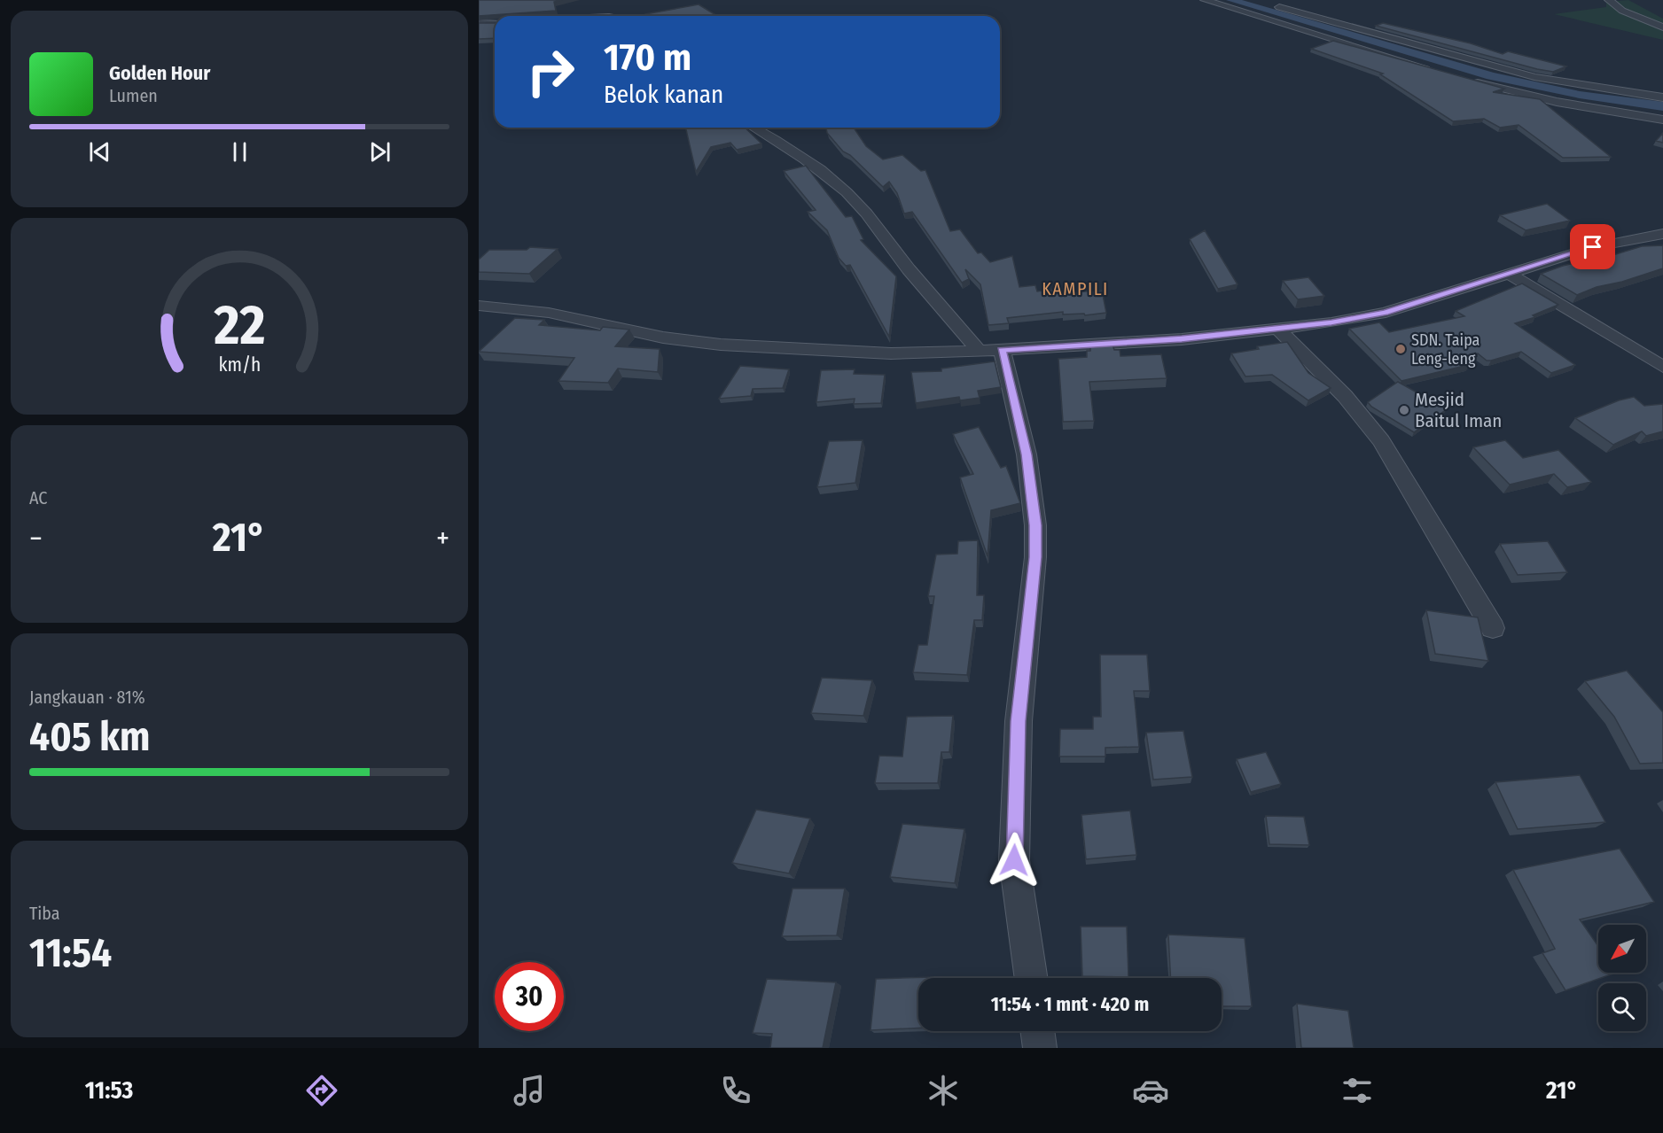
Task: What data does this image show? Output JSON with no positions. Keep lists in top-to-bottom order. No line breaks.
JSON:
{"districts":["KAMPILI"],"places":["SDN. Taipa Leng-leng","Mesjid Baitul Iman"],"north":"bottom left","page":{"turn":["170 m","Belok kanan"],"song":["Golden Hour","Lumen"],"tile":["AC",["Jangkauan · 81%","405 km"],["Tiba","11:54"]],"heat":["−","21°","+"],"limit":"30","trip":"11:54 · 1 mnt · 420 m","tabs":["11:53","21°"],"gauge":["22","km/h"]}}
